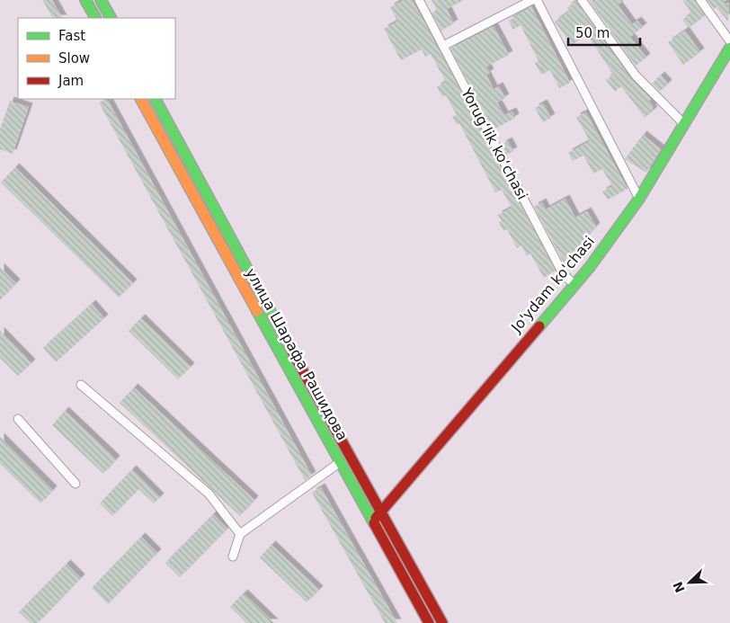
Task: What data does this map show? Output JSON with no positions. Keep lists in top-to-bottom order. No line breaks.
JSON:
{"streets":{"main road":["Jo'ydam ko'chasi","улица Шарафа Рашидова"],"street":["Yorugʻlik koʻchasi"]},"crossings":[["Yorugʻlik koʻchasi","Jo'ydam ko'chasi"],["Jo'ydam ko'chasi","улица Шарафа Рашидова"]],"legend":["Fast","Slow","Jam"],"scale_bar":"50 m","north":"bottom left"}
